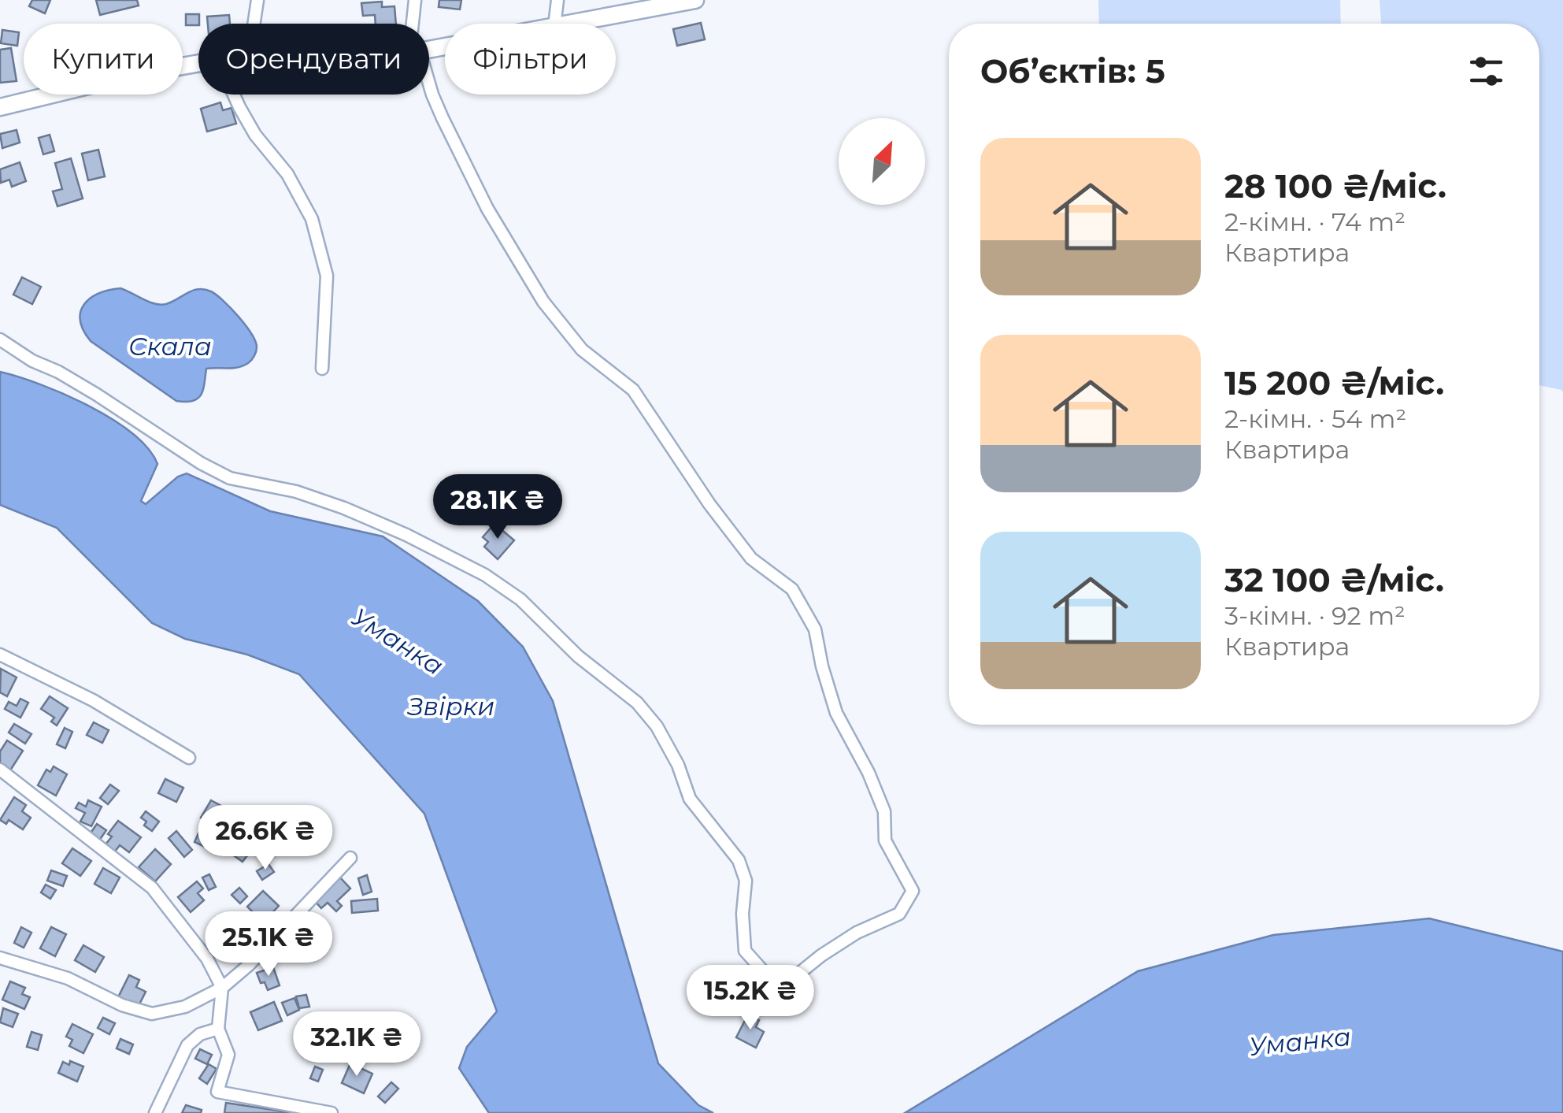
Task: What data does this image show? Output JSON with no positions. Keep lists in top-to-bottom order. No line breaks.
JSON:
{"water":["Скала","Уманка","Звірки"],"north":"top right","page":{"chip":["Купити","Орендувати","Фільтри"],"heading":"Об’єктів: 5","list":[{"name":"28 100 ₴/міс.","note":"2-кімн. · 74 m² · Квартира"},{"name":"15 200 ₴/міс.","note":"2-кімн. · 54 m² · Квартира"},{"name":"32 100 ₴/міс.","note":"3-кімн. · 92 m² · Квартира"}],"price":["28.1K ₴","26.6K ₴","25.1K ₴","15.2K ₴","32.1K ₴"]}}
